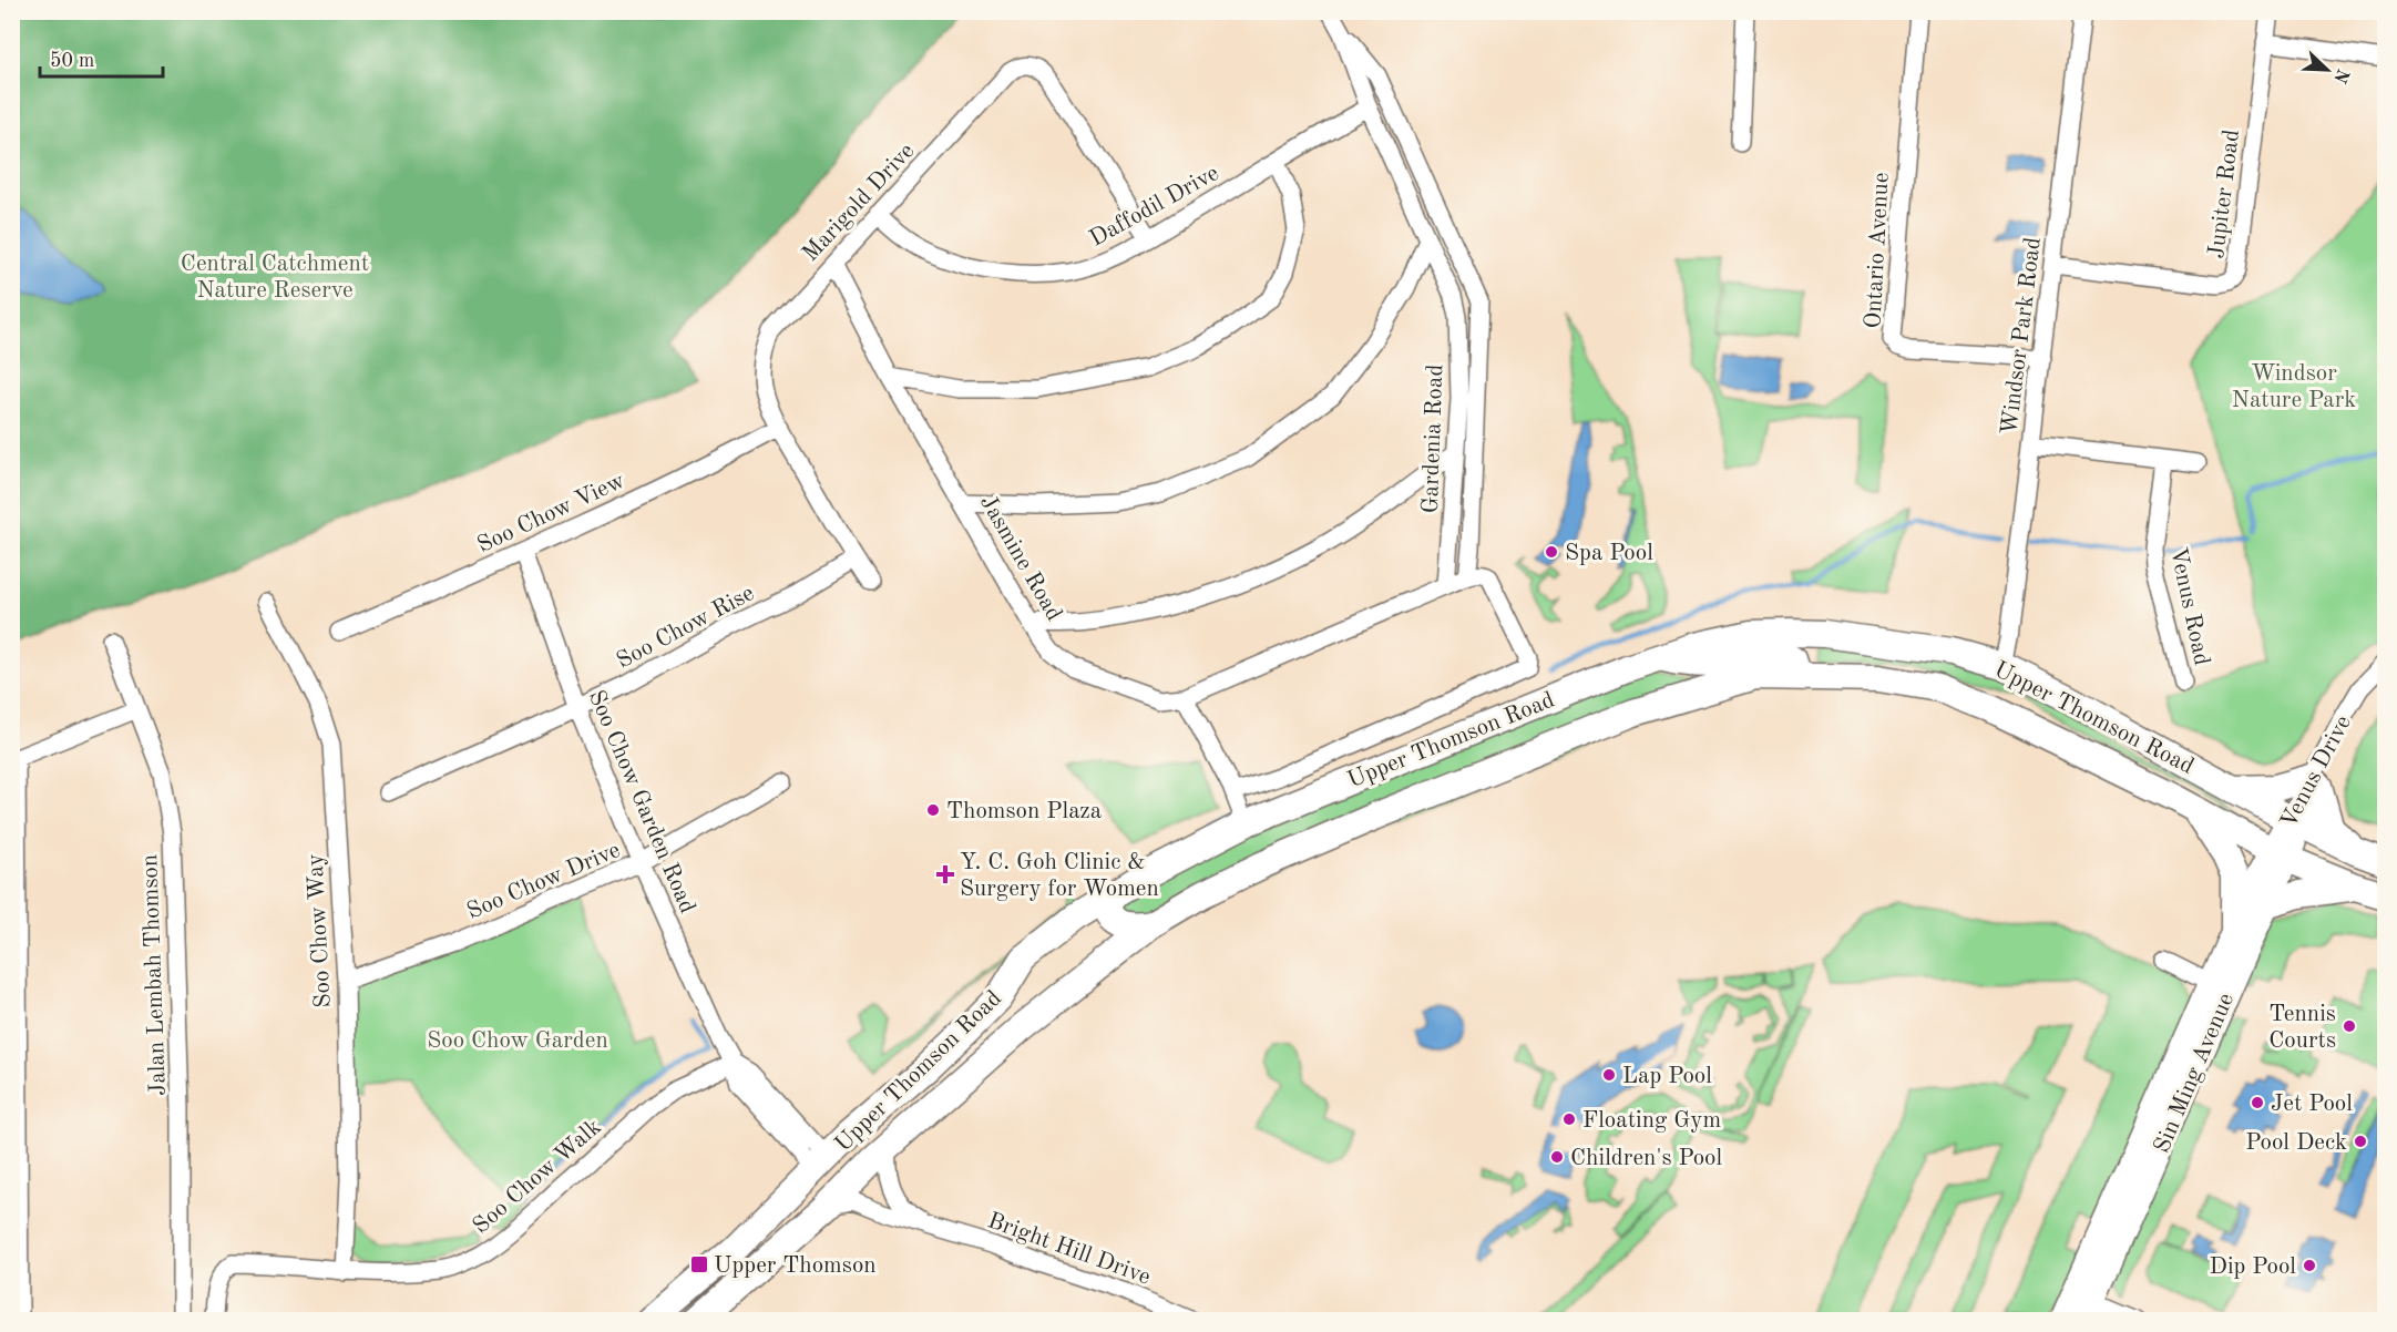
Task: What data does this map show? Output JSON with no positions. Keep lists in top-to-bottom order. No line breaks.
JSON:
{"streets":{"main road":["Upper Thomson Road","Venus Drive","Sin Ming Avenue"],"street":["Jupiter Road","Marigold Drive","Daffodil Drive","Ontario Avenue","Windsor Park Road","Gardenia Road","Soo Chow View","Jasmine Road","Venus Road","Soo Chow Rise","Soo Chow Garden Road","Soo Chow Drive","Soo Chow Way","Jalan Lembah Thomson","Soo Chow Walk","Bright Hill Drive"]},"crossings":[["Jupiter Road","Windsor Park Road"],["Marigold Drive","Daffodil Drive"],["Marigold Drive","Soo Chow View"],["Marigold Drive","Jasmine Road"],["Marigold Drive","Soo Chow Rise"],["Daffodil Drive","Gardenia Road"],["Ontario Avenue","Windsor Park Road"],["Windsor Park Road","Upper Thomson Road"],["Soo Chow View","Soo Chow Garden Road"],["Soo Chow Rise","Soo Chow Garden Road"],["Upper Thomson Road","Venus Drive"],["Upper Thomson Road","Soo Chow Garden Road"],["Upper Thomson Road","Sin Ming Avenue"],["Upper Thomson Road","Bright Hill Drive"],["Venus Drive","Sin Ming Avenue"],["Soo Chow Garden Road","Soo Chow Drive"],["Soo Chow Garden Road","Soo Chow Walk"],["Soo Chow Drive","Soo Chow Way"],["Soo Chow Way","Soo Chow Walk"]],"parks":["Central Catchment Nature Reserve","Windsor Nature Park","Soo Chow Garden"],"places":{"other":["Spa Pool","Thomson Plaza","Tennis Courts","Lap Pool","Jet Pool","Floating Gym","Pool Deck","Children's Pool","Dip Pool"],"health":["Y. C. Goh Clinic & Surgery for Women"],"transit":["Upper Thomson"]},"scale_bar":"50 m","north":"bottom right"}
